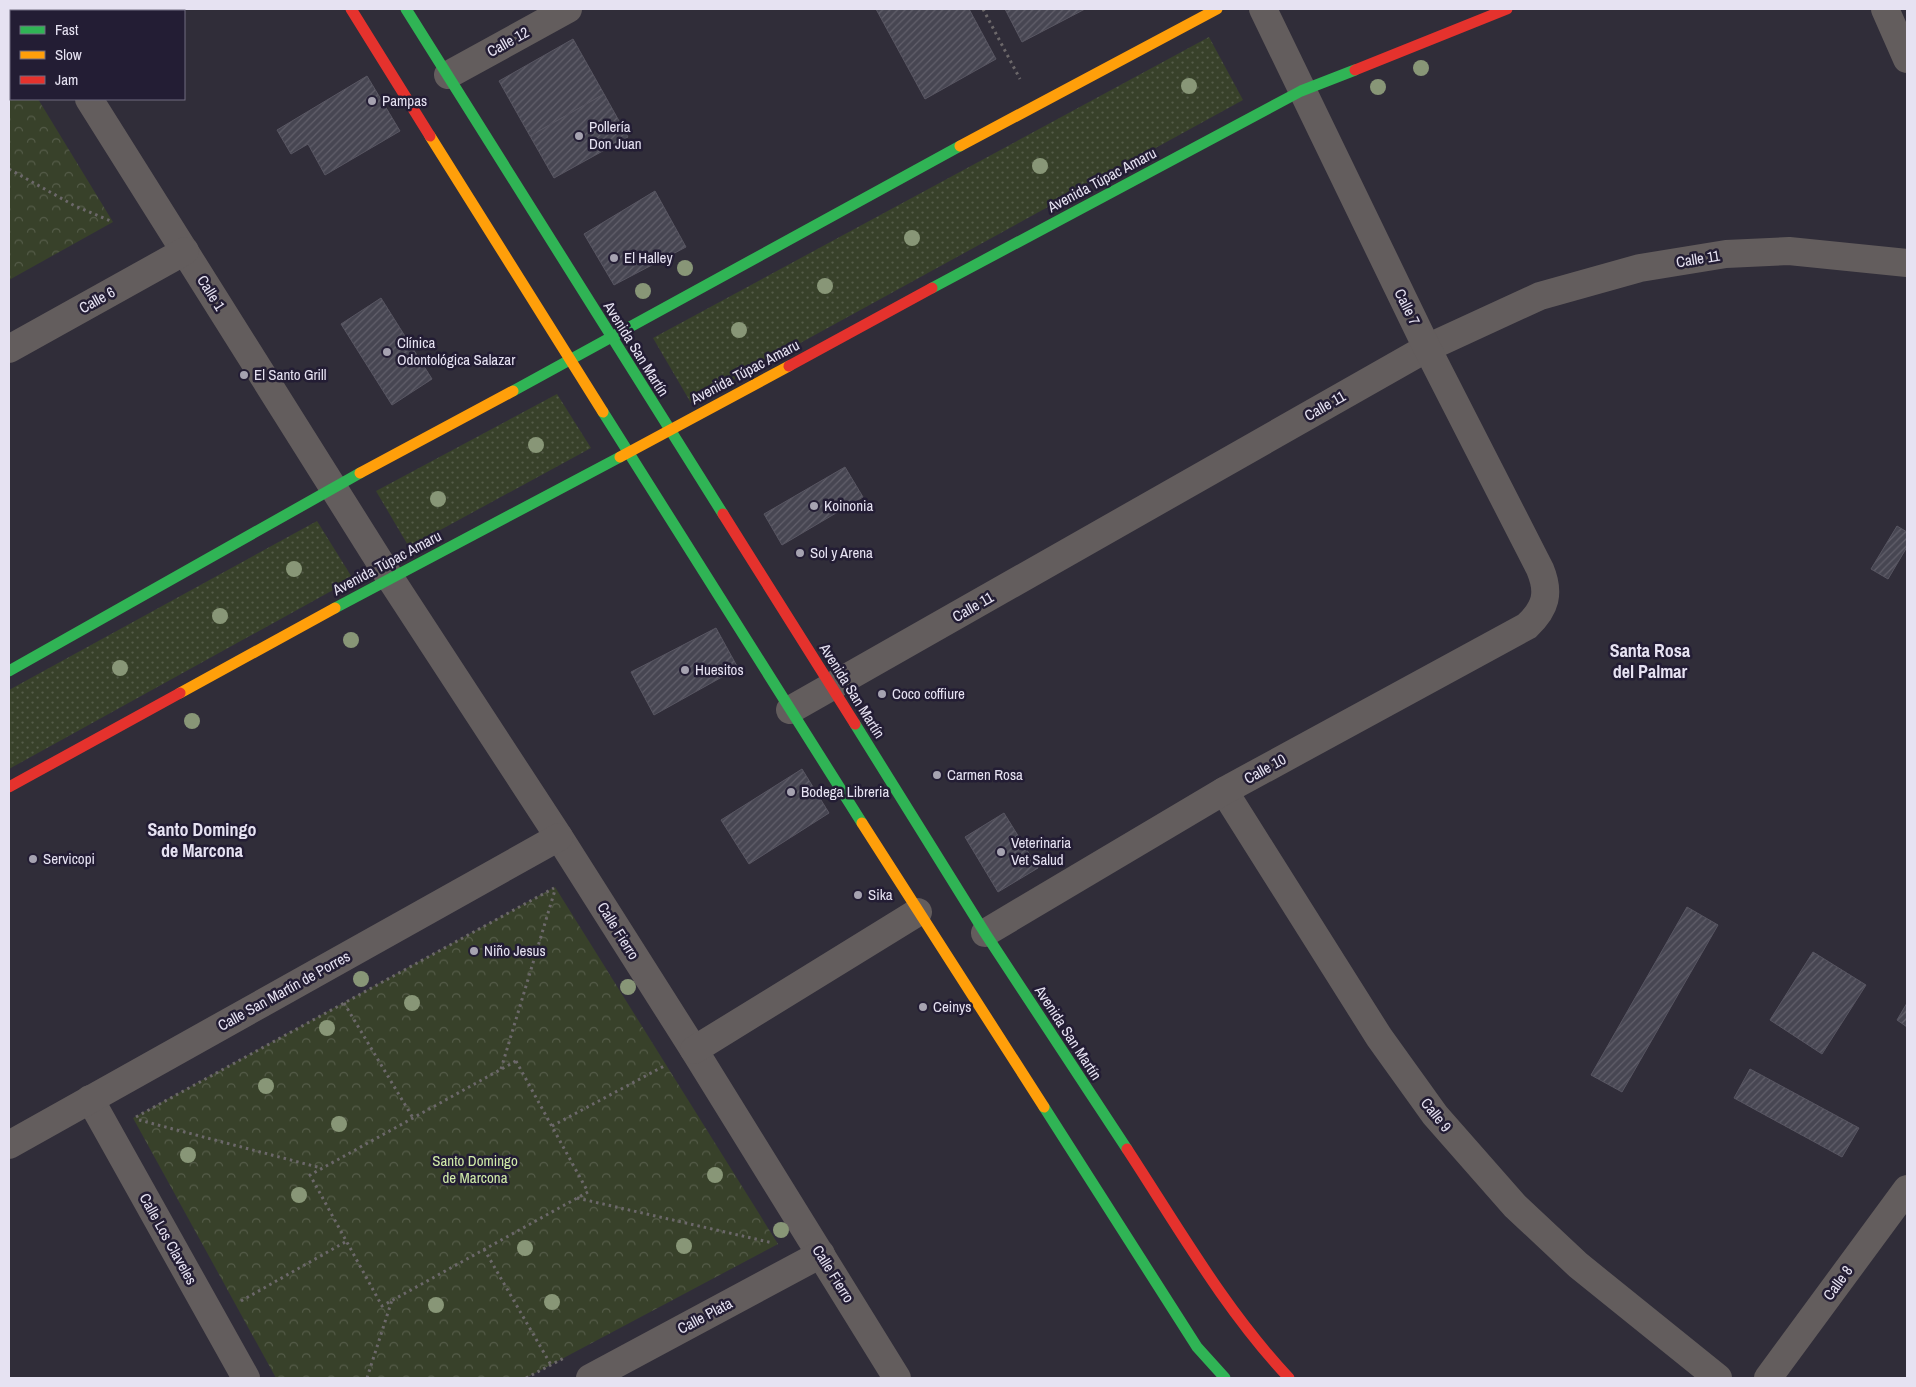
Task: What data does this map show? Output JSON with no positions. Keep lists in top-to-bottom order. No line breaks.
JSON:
{"streets":{"main road":["Avenida Túpac Amaru","Avenida San Martín"],"street":["Calle 12","Calle 11","Calle 1","Calle 6","Calle 7","Calle 10","Calle Fierro","Calle San Martín de Porres","Calle 9","Calle Los Claveles","Calle 8","Calle Plata"]},"crossings":[["Calle 12","Avenida San Martín"],["Avenida Túpac Amaru","Calle 7"],["Avenida Túpac Amaru","Avenida San Martín"],["Avenida Túpac Amaru","Calle Fierro"],["Calle 11","Calle 7"],["Calle 11","Avenida San Martín"],["Calle 1","Calle 6"],["Calle 1","Calle Fierro"],["Calle 7","Calle 10"],["Avenida San Martín","Calle 10"],["Calle 10","Calle 9"],["Calle Fierro","Calle San Martín de Porres"],["Calle Fierro","Calle Plata"],["Calle San Martín de Porres","Calle Los Claveles"]],"districts":["Santa Rosa del Palmar","Santo Domingo de Marcona"],"parks":["Santo Domingo de Marcona"],"places":["Pampas","Pollería Don Juan","El Halley","Clínica Odontológica Salazar","El Santo Grill","Koinonia","Sol y Arena","Huesitos","Coco coffiure","Carmen Rosa","Bodega Libreria","Veterinaria Vet Salud","Servicopi","Sika","Niño Jesus","Ceinys"],"legend":["Fast","Slow","Jam"]}
